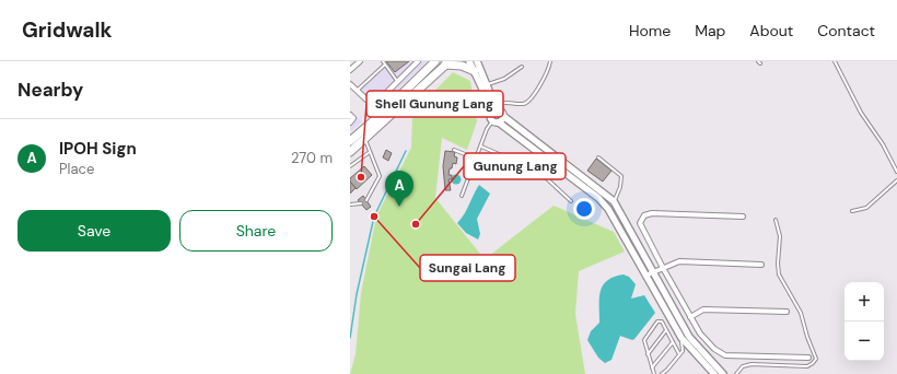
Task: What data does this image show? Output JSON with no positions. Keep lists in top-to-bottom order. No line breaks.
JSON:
{"places":["Shell Gunung Lang","Sungai Lang","Gunung Lang"],"page":{"header":"Gridwalk","nav":["Home","Map","About","Contact"],"heading":"Nearby","list":[{"mark":"A","name":"IPOH Sign","note":"Place","value":"270 m"}],"pins":"A","buttons":["Save","Share"],"map_buttons":["+","−"]}}
